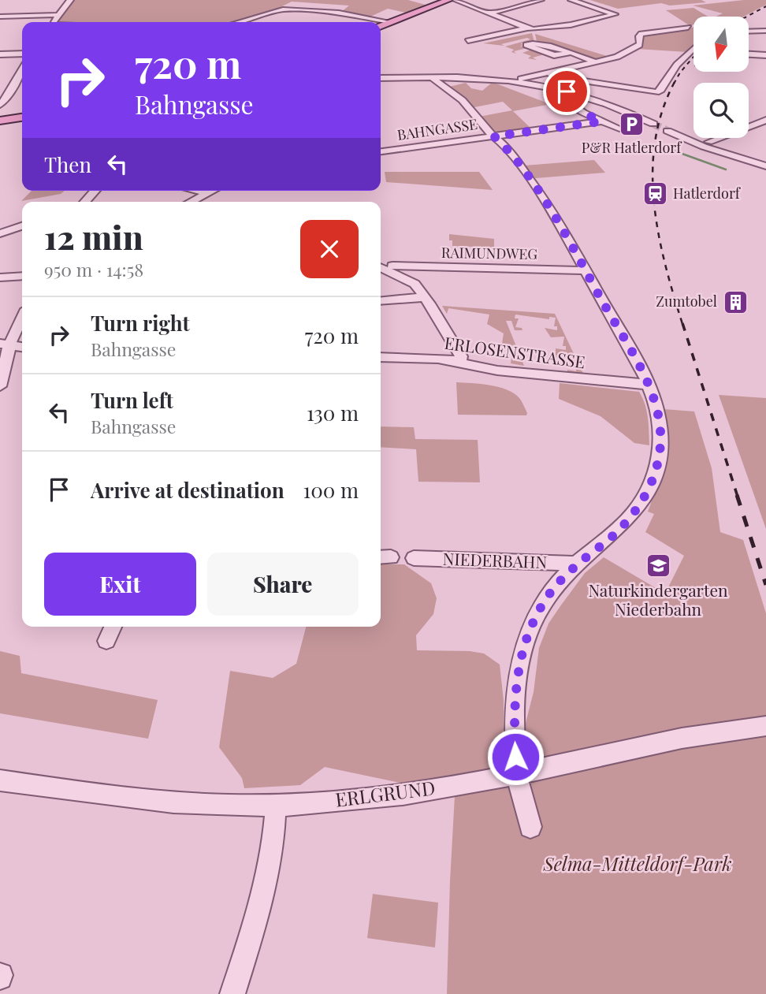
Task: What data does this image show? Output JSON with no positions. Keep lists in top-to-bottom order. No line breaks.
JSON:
{"streets":{"street":["BAHNGASSE","RAIMUNDWEG","ERLOSENSTRASSE","NIEDERBAHN","ERLGRUND"]},"crossings":[["BAHNGASSE","NIEDERBAHN"],["RAIMUNDWEG","NIEDERBAHN"],["ERLOSENSTRASSE","NIEDERBAHN"],["NIEDERBAHN","ERLGRUND"]],"parks":["Selma-Mitteldorf-Park"],"places":{"parking":["P&R Hatlerdorf"],"station":["Hatlerdorf"],"building":["Zumtobel"],"school or university":["Naturkindergarten Niederbahn"]},"north":"bottom","page":{"turn":["720 m","Bahngasse"],"then":"Then","heading":["12 min","950 m · 14:58"],"list":[{"name":"Turn right","note":"Bahngasse","value":"720 m"},{"name":"Turn left","note":"Bahngasse","value":"130 m"},{"name":"Arrive at destination","value":"100 m"}],"buttons":["Exit","Share"]}}
